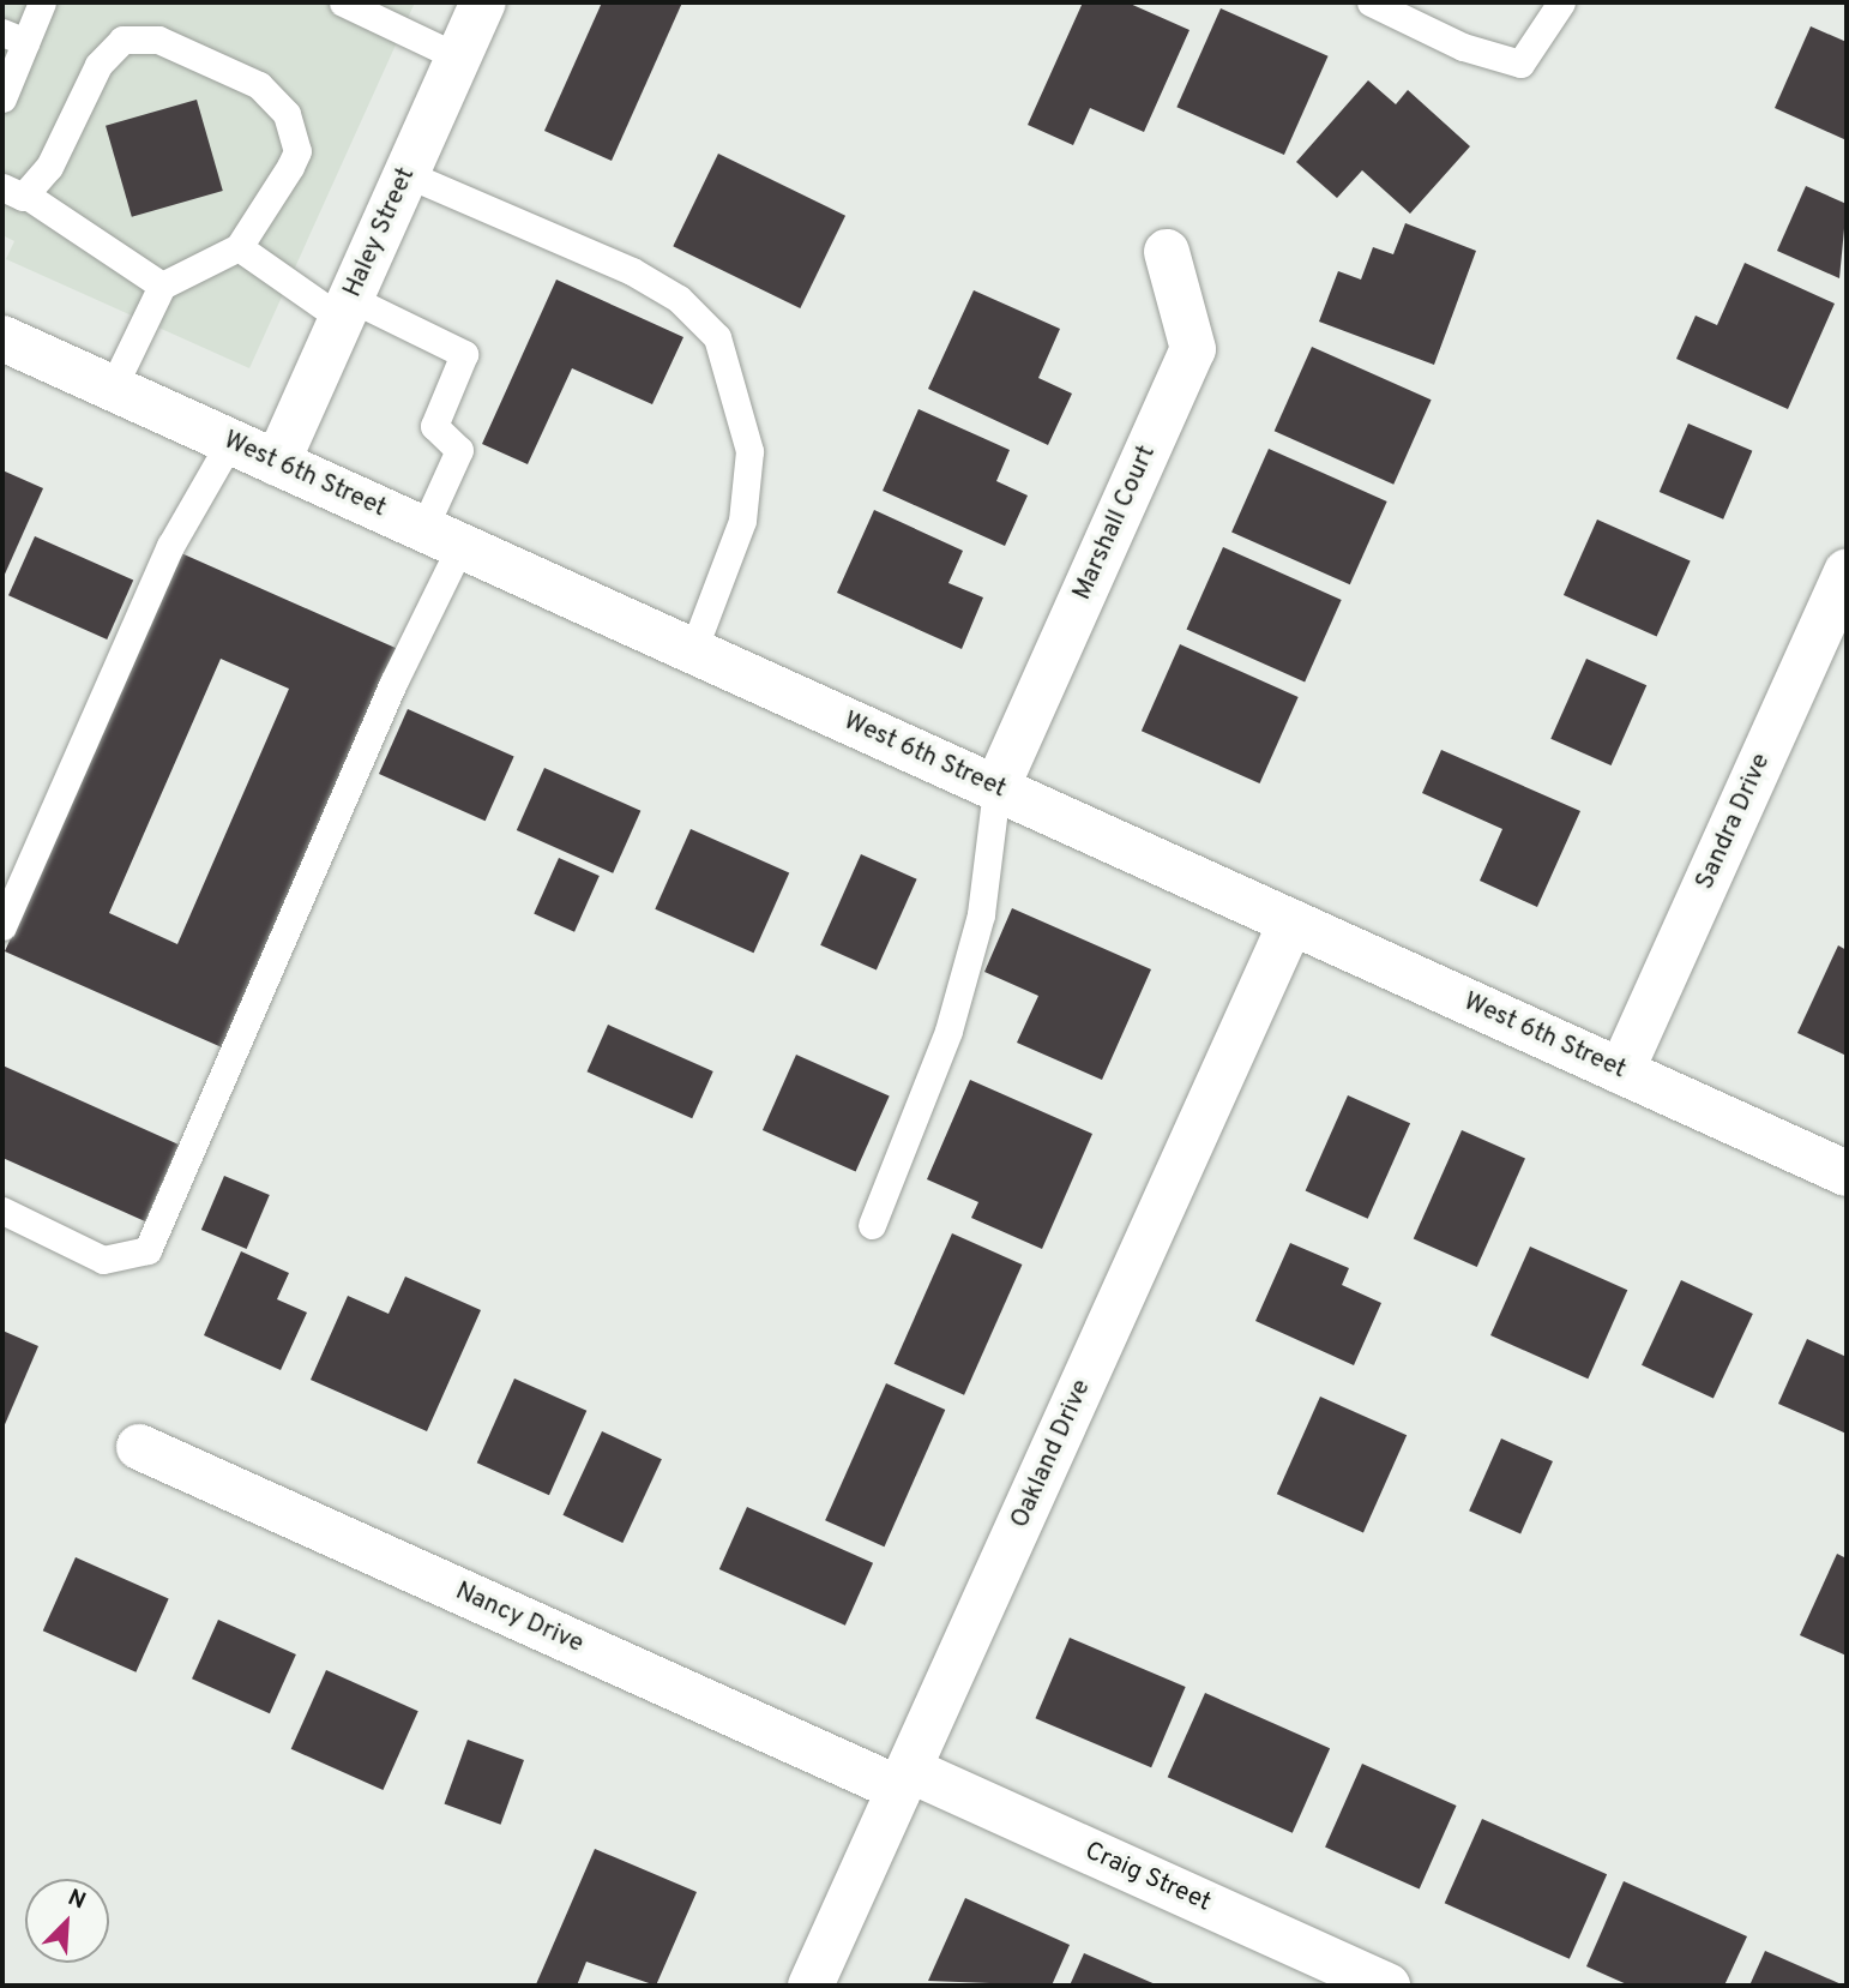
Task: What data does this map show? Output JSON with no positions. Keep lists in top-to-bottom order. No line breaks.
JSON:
{"streets":{"street":["Haley Street","West 6th Street","Marshall Court","Sandra Drive","Oakland Drive","Nancy Drive","Craig Street"]},"crossings":[["Haley Street","West 6th Street"],["West 6th Street","Marshall Court"],["West 6th Street","Sandra Drive"],["West 6th Street","Oakland Drive"],["Oakland Drive","Nancy Drive"],["Oakland Drive","Craig Street"],["Nancy Drive","Craig Street"]],"north":"top right"}
